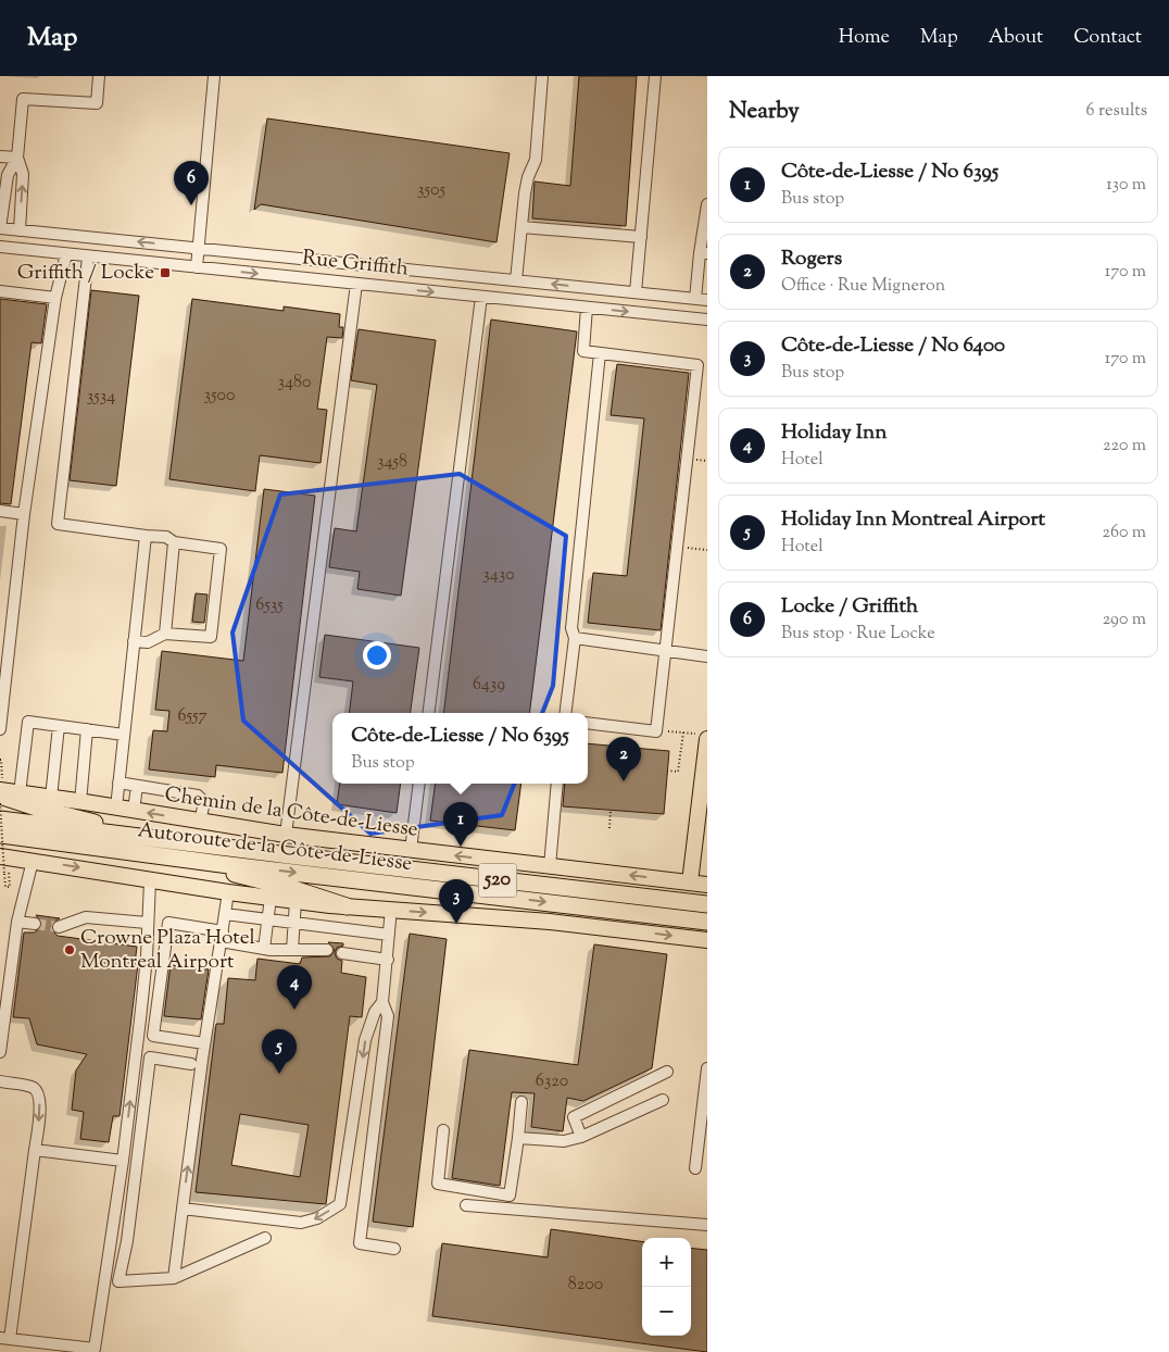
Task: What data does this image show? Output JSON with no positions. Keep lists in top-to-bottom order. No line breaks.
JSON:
{"streets":{"highway":["Autoroute de la Côte-de-Liesse","520"],"main road":["Chemin de la Côte-de-Liesse"],"street":["Rue Griffith"]},"places":{"transit":["Griffith / Locke"],"other":["Crowne Plaza Hotel Montreal Airport"]},"house_numbers":["3505","3480","3500","3534","3458","3430","6535","6439","6557","6320","8200"],"page":{"header":"Map","nav":["Home","Map","About","Contact"],"heading":["Nearby","6 results"],"list":[{"mark":"1","name":"Côte-de-Liesse / No 6395","note":"Bus stop","value":"130 m"},{"mark":"2","name":"Rogers","note":"Office · Rue Migneron","value":"170 m"},{"mark":"3","name":"Côte-de-Liesse / No 6400","note":"Bus stop","value":"170 m"},{"mark":"4","name":"Holiday Inn","note":"Hotel","value":"220 m"},{"mark":"5","name":"Holiday Inn Montreal Airport","note":"Hotel","value":"260 m"},{"mark":"6","name":"Locke / Griffith","note":"Bus stop · Rue Locke","value":"290 m"}],"pins":["6","2","1","3","4","5"],"popup":["Côte-de-Liesse / No 6395","Bus stop"],"map_buttons":["+","−"]}}
